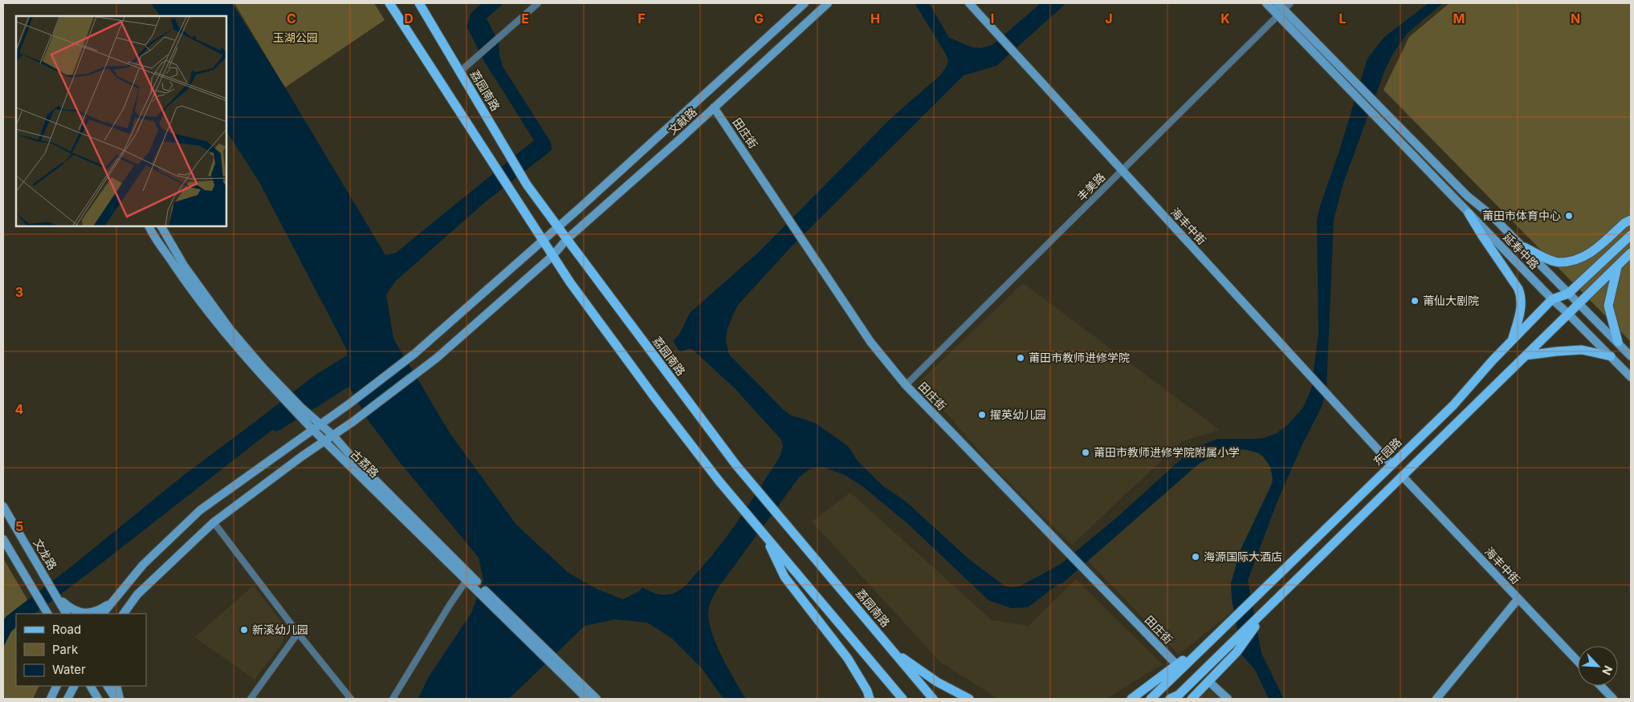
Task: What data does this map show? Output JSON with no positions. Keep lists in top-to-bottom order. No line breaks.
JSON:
{"streets":{"main road":["荔园南路","文献路","田庄街","海丰中街","延寿中路","东园路","古荔路","文龙路"],"street":["丰美路"]},"crossings":[["荔园南路","文献路"],["文献路","田庄街"],["文献路","古荔路"],["田庄街","丰美路"],["丰美路","海丰中街"],["丰美路","延寿中路"],["海丰中街","东园路"],["延寿中路","东园路"]],"parks":["玉湖公园"],"places":["莆田市体育中心","莆仙大剧院","莆田市教师进修学院","擢英幼儿园","莆田市教师进修学院附属小学","海源国际大酒店","新溪幼儿园"],"legend":["Road","Park","Water"],"north":"bottom right","grid":{"columns":["C","D","E","F","G","H","I","J","K","L","M","N"],"rows":["3","4","5"]}}
